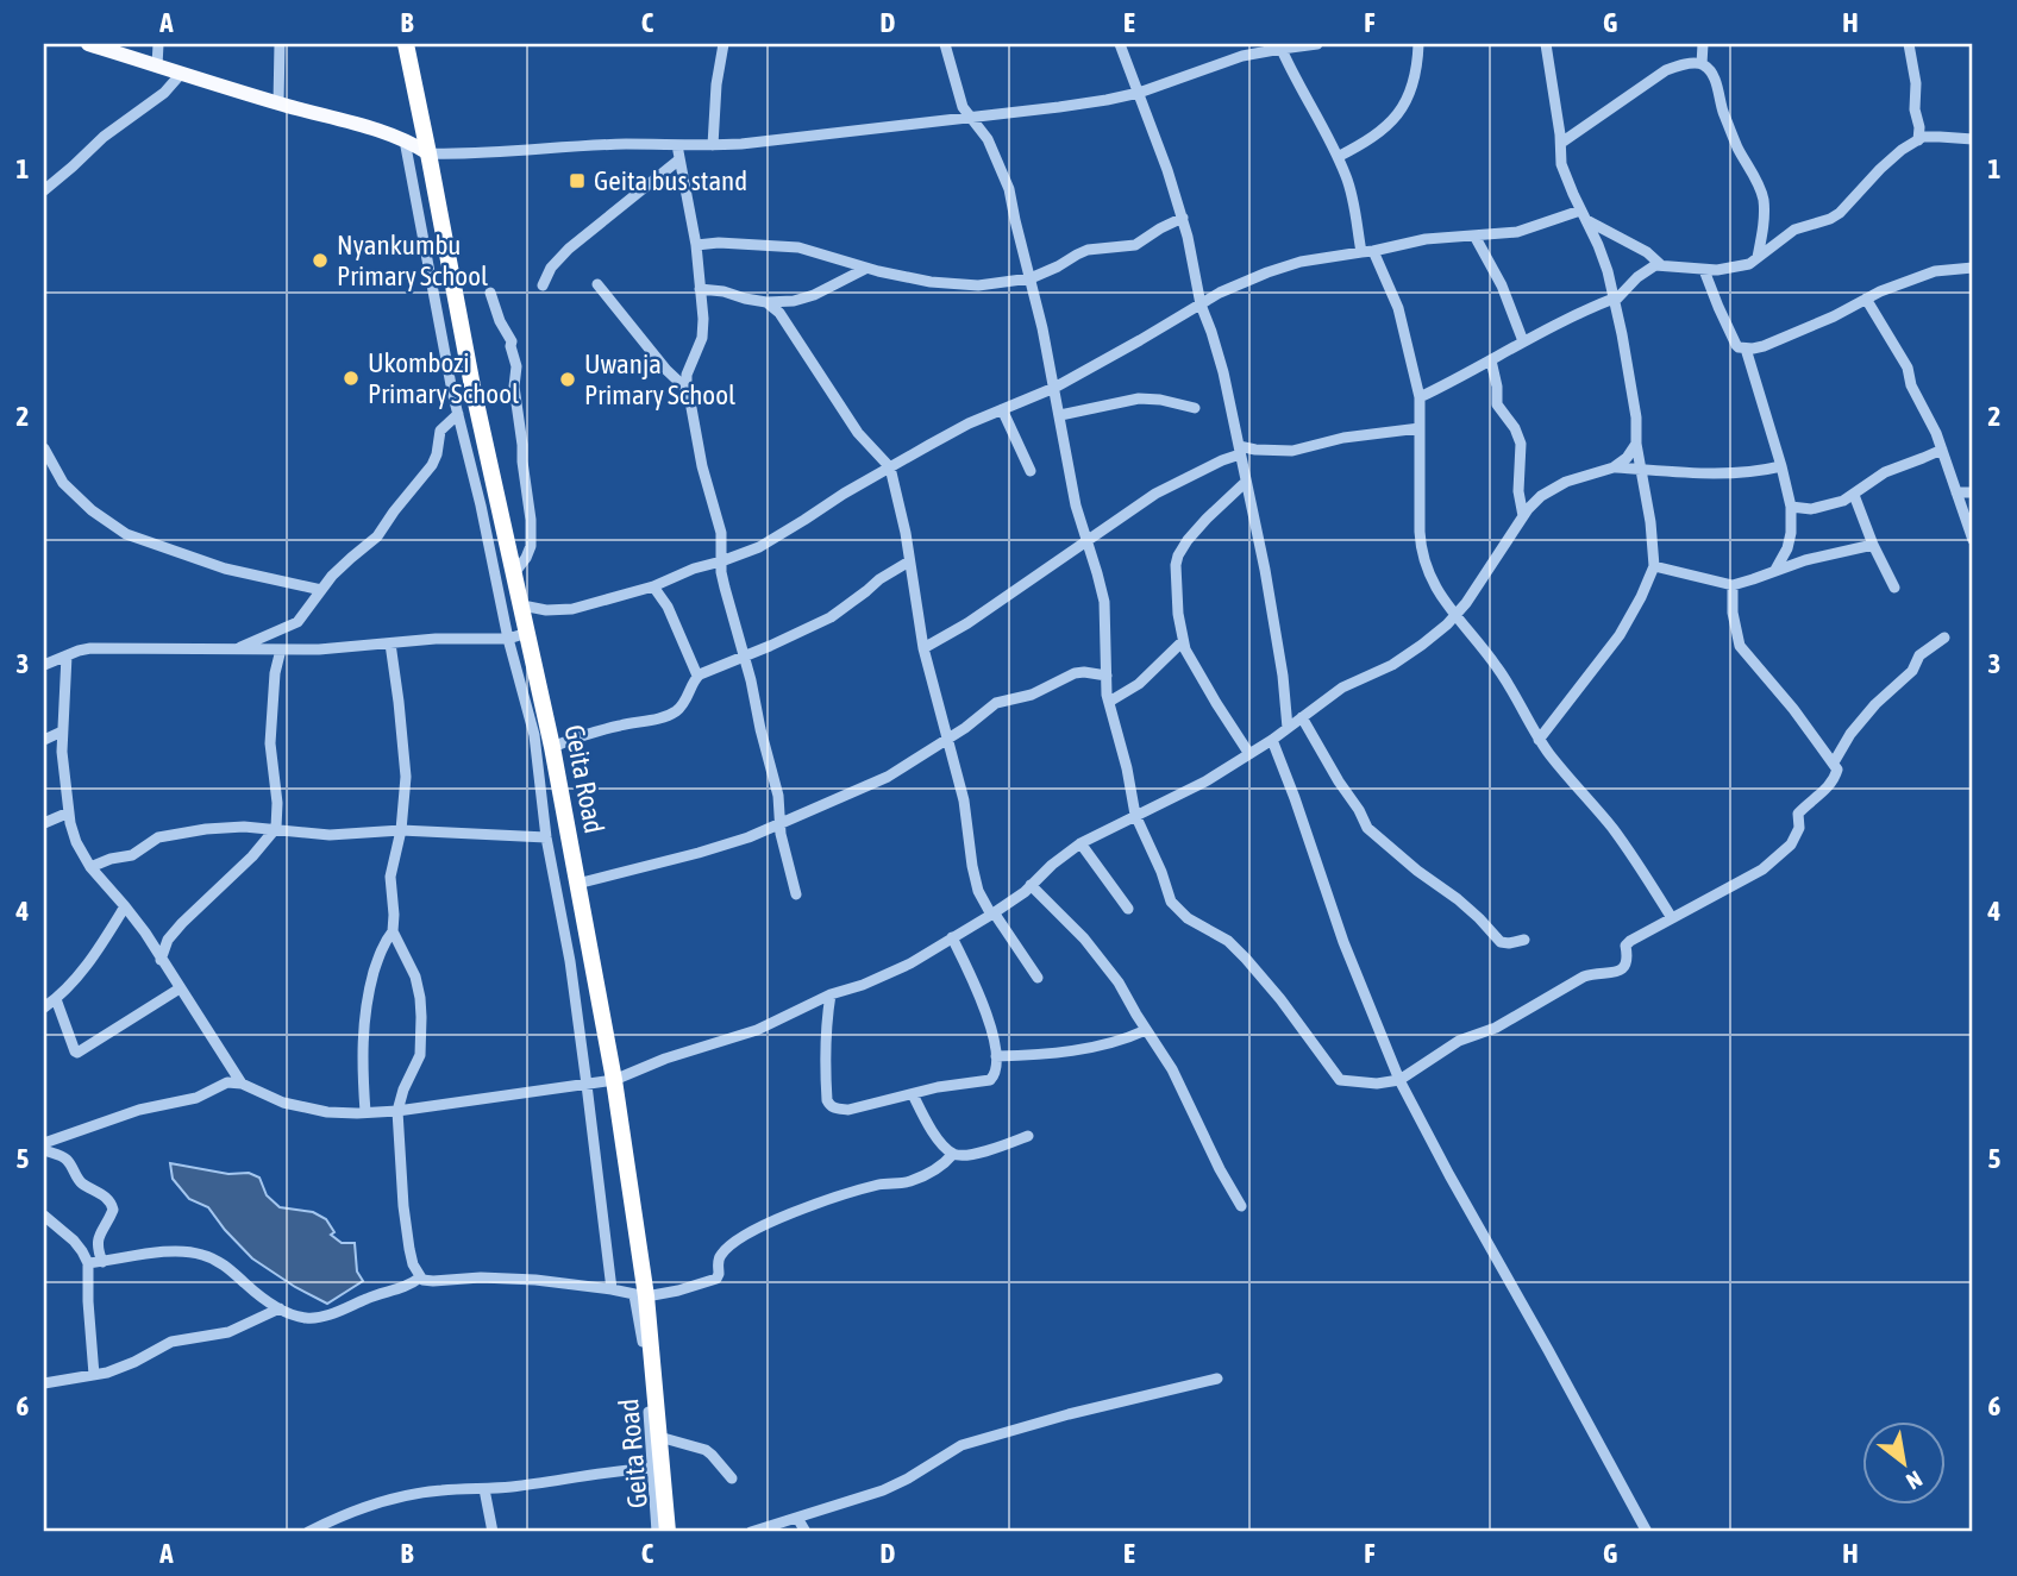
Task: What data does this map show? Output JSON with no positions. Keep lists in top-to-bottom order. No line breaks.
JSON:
{"streets":{"highway":["Geita Road"]},"places":{"transit":["Geita bus stand"],"other":["Nyankumbu Primary School","Ukombozi Primary School","Uwanja Primary School"]},"north":"bottom right","grid":{"columns":["A","B","C","D","E","F","G","H"],"rows":["1","2","3","4","5","6"]}}
